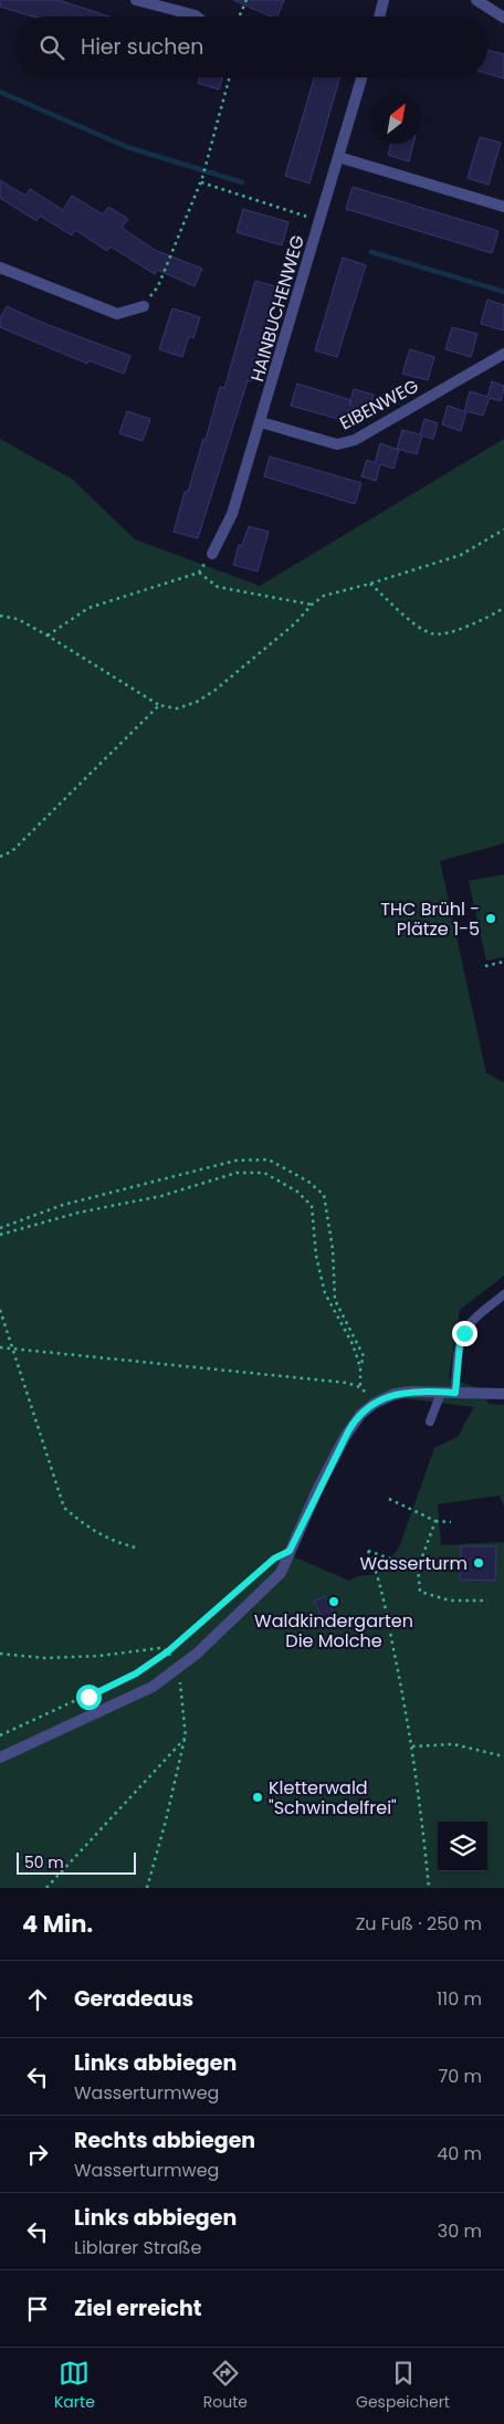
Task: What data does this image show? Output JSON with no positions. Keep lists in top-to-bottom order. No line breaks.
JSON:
{"streets":{"street":["HAINBUCHENWEG","EIBENWEG"]},"crossings":[["HAINBUCHENWEG","EIBENWEG"]],"places":["THC Brühl - Plätze 1-5","Wasserturm","Waldkindergarten Die Molche","Kletterwald \"Schwindelfrei\""],"scale_bar":"50 m","north":"top right","page":{"search":"Hier suchen","scale":"50 m","heading":["4 Min.","Zu Fuß · 250 m"],"list":[["Geradeaus","110 m"],["Links abbiegen","Wasserturmweg","70 m"],["Rechts abbiegen","Wasserturmweg","40 m"],["Links abbiegen","Liblarer Straße","30 m"],"Ziel erreicht"],"nav":["Karte","Route","Gespeichert"]}}
